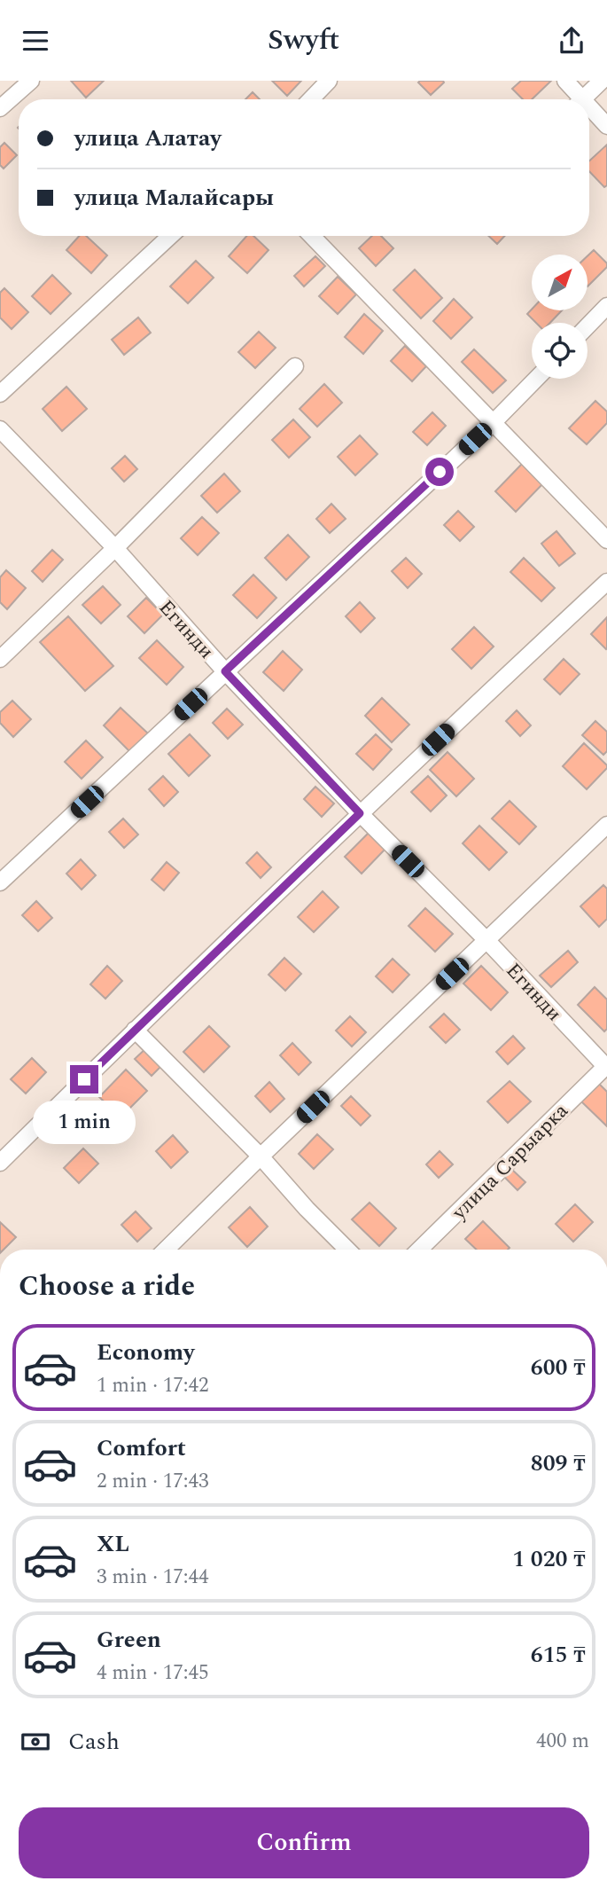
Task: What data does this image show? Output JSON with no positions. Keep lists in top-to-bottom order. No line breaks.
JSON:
{"streets":{"street":["Егинди","улица Сарыарка"]},"crossings":[["Егинди","улица Сарыарка"]],"north":"top right","page":{"header":"Swyft","banner":["улица Алатау","улица Малайсары"],"bubble":"1 min","heading":"Choose a ride","list":[{"name":"Economy","note":"1 min · 17:42","value":"600 ₸"},{"name":"Comfort","note":"2 min · 17:43","value":"809 ₸"},{"name":"XL","note":"3 min · 17:44","value":"1 020 ₸"},{"name":"Green","note":"4 min · 17:45","value":"615 ₸"}],"pay":["Cash","400 m"],"buttons":"Confirm"}}
